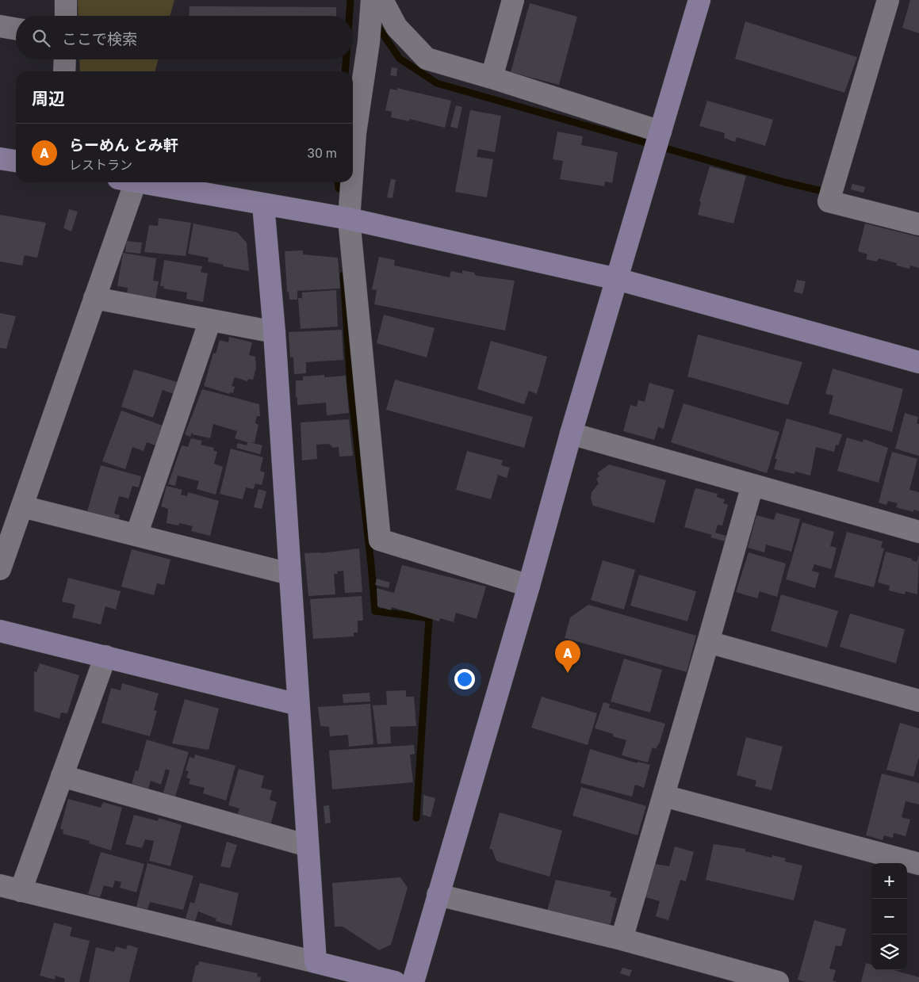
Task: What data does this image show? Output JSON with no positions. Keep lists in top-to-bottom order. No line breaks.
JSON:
{"page":{"search":"ここで検索","heading":"周辺","list":[{"mark":"A","name":"らーめん とみ軒","note":"レストラン","value":"30 m"}],"pins":"A","map_buttons":["+","−"]}}
